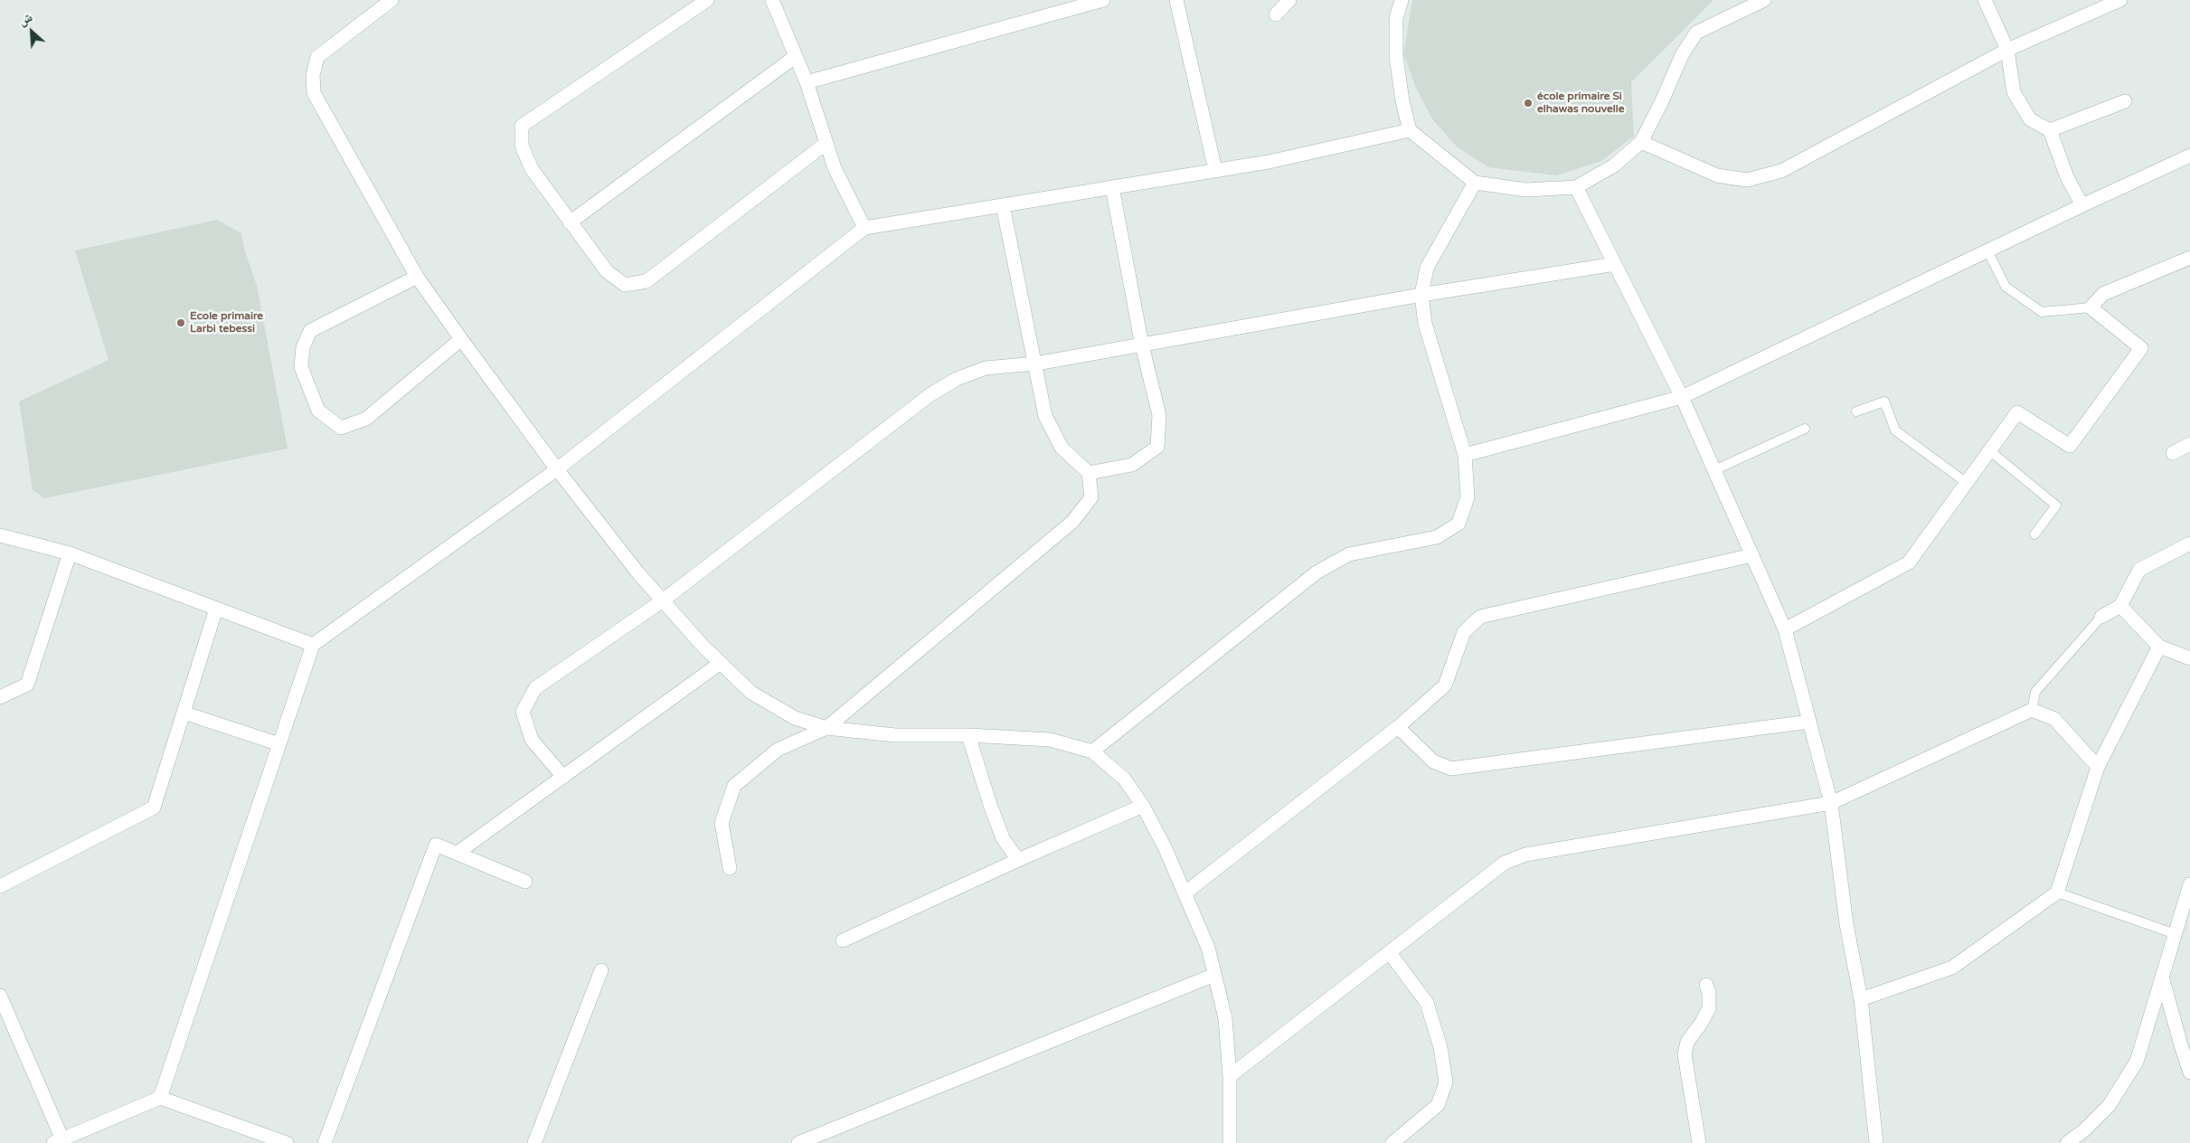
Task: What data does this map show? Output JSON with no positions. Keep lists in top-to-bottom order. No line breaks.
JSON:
{"places":["école primaire Si elhawas nouvelle","Ecole primaire Larbi tebessi"],"north":"top left"}
